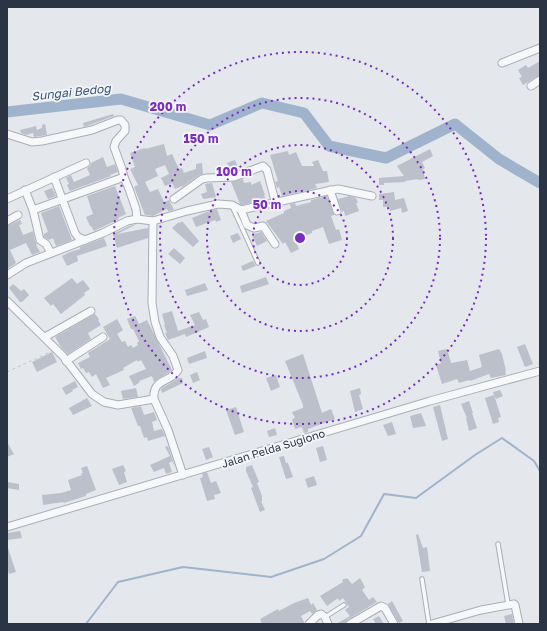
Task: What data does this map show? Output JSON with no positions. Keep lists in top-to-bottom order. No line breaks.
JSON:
{"streets":{"street":["Jalan Pelda Sugiono"]},"water":["Sungai Bedog"],"rings":["200 m","150 m","100 m","50 m"]}
